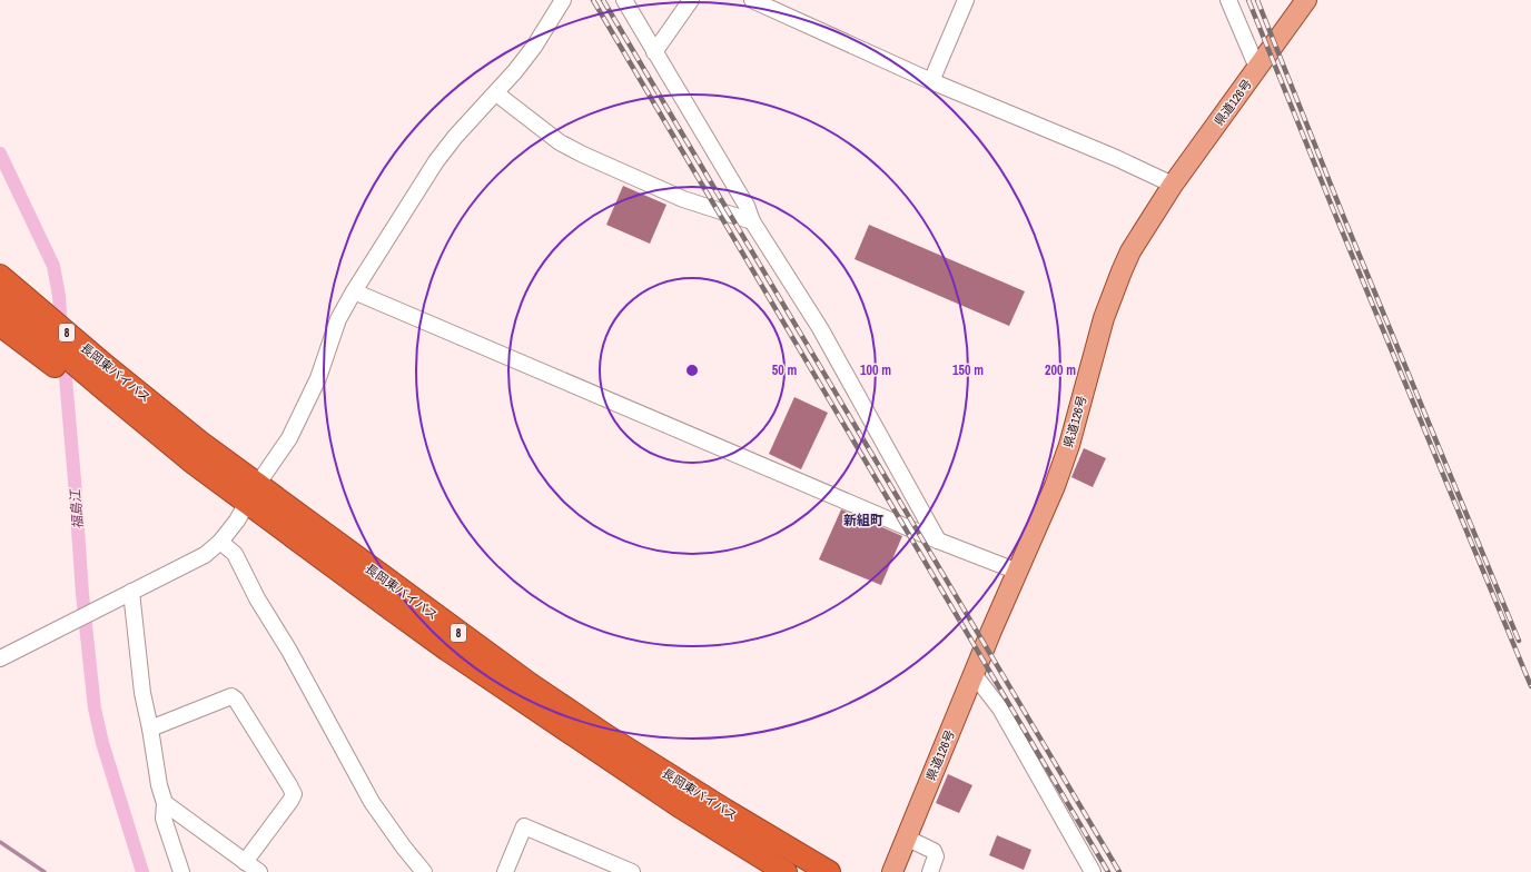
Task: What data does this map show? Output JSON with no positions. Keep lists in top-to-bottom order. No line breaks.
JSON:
{"streets":{"highway":["8","長岡東バイパス"],"main road":["県道126号"]},"districts":["新組町"],"water":["福島江"],"rings":["50 m","100 m","150 m","200 m"]}
